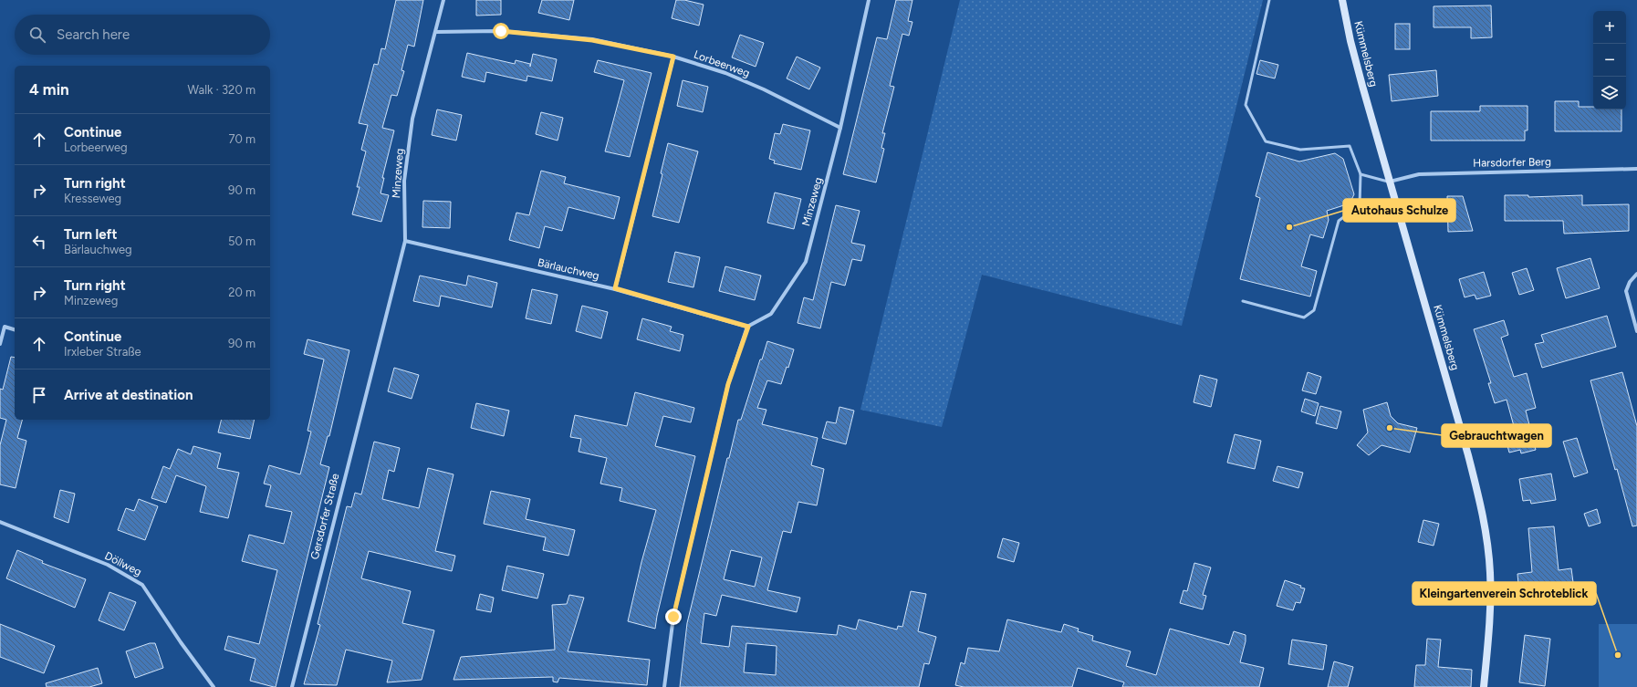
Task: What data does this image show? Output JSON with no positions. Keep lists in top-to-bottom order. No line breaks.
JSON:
{"streets":{"main road":["Kümmelsberg"],"street":["Lorbeerweg","Harsdorfer Berg","Minzeweg","Bärlauchweg","Gersdorfer Straße","Döllweg"]},"crossings":[["Kümmelsberg","Harsdorfer Berg"],["Lorbeerweg","Minzeweg"],["Minzeweg","Bärlauchweg"],["Minzeweg","Gersdorfer Straße"]],"places":["Autohaus Schulze","Gebrauchtwagen","Kleingartenverein Schroteblick"],"page":{"map_buttons":["+","−"],"search":"Search here","heading":["4 min","Walk · 320 m"],"list":[["Continue","Lorbeerweg","70 m"],["Turn right","Kresseweg","90 m"],["Turn left","Bärlauchweg","50 m"],["Turn right","Minzeweg","20 m"],["Continue","Irxleber Straße","90 m"],"Arrive at destination"]}}
